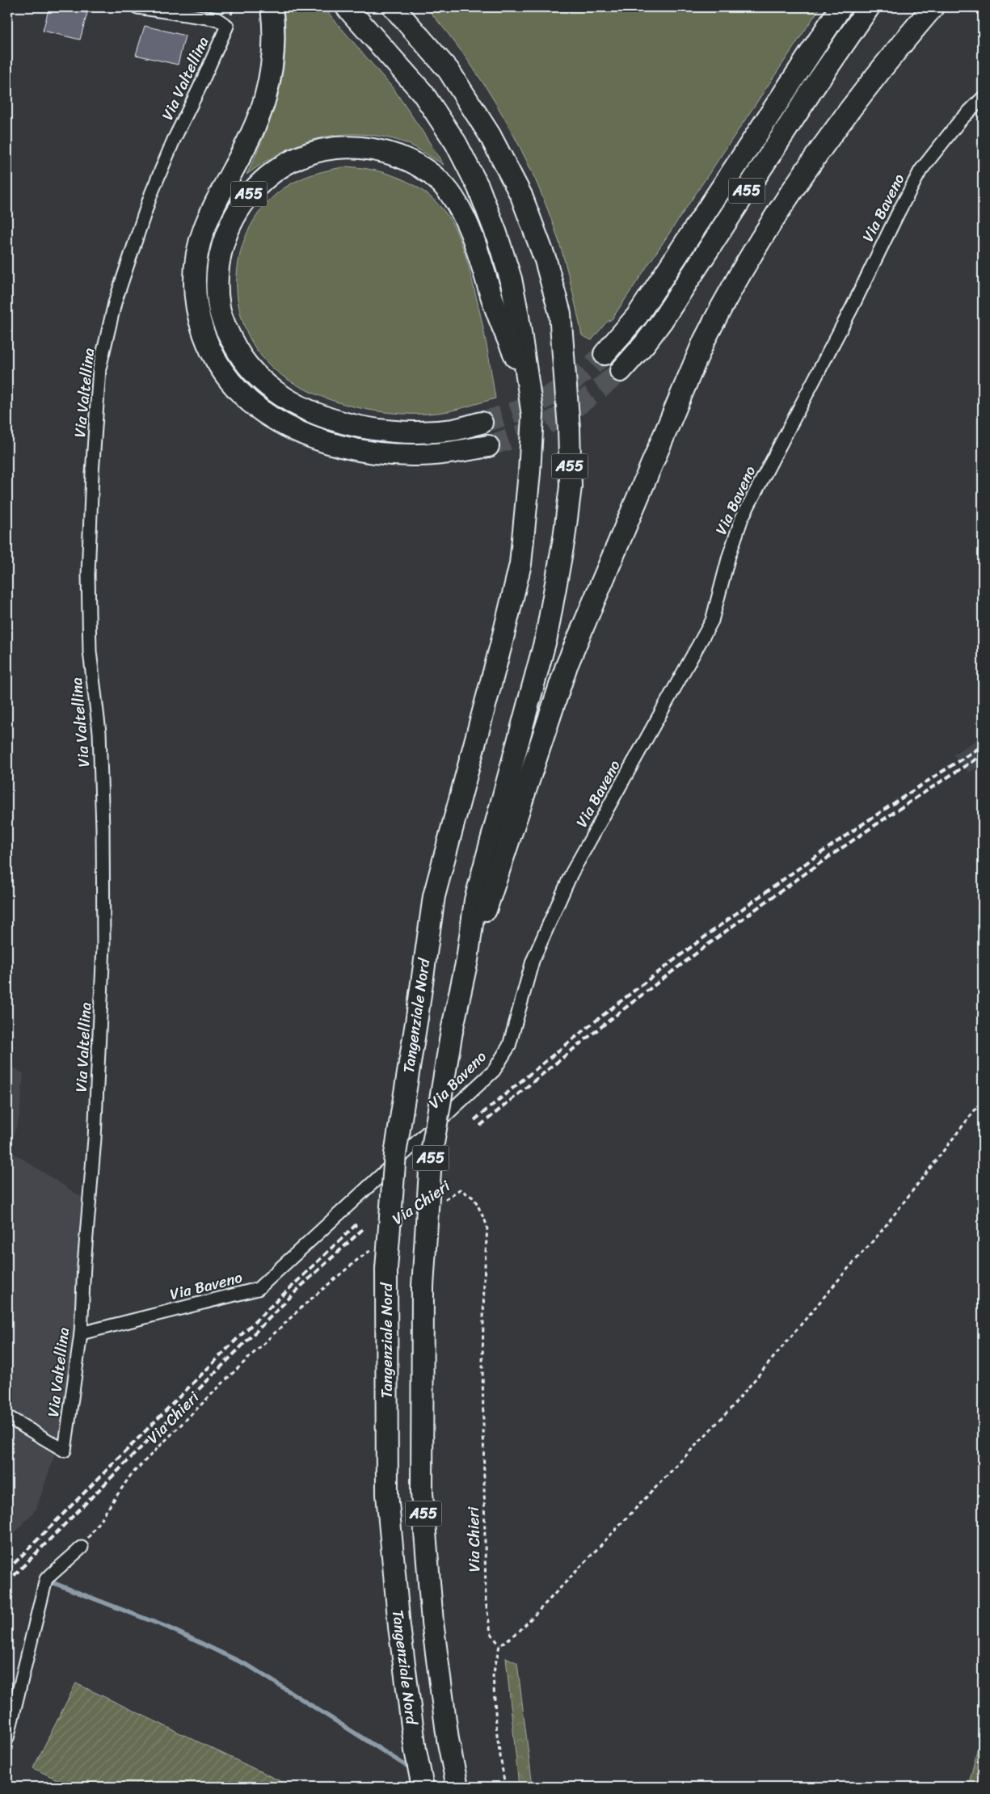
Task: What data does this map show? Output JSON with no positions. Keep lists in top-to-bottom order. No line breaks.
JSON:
{"streets":{"highway":["A55","Tangenziale Nord"],"street":["Via Valtellina","Via Baveno"],"path":["Via Chieri"]},"crossings":[["Via Valtellina","Via Baveno"],["A55","Tangenziale Nord"]]}
